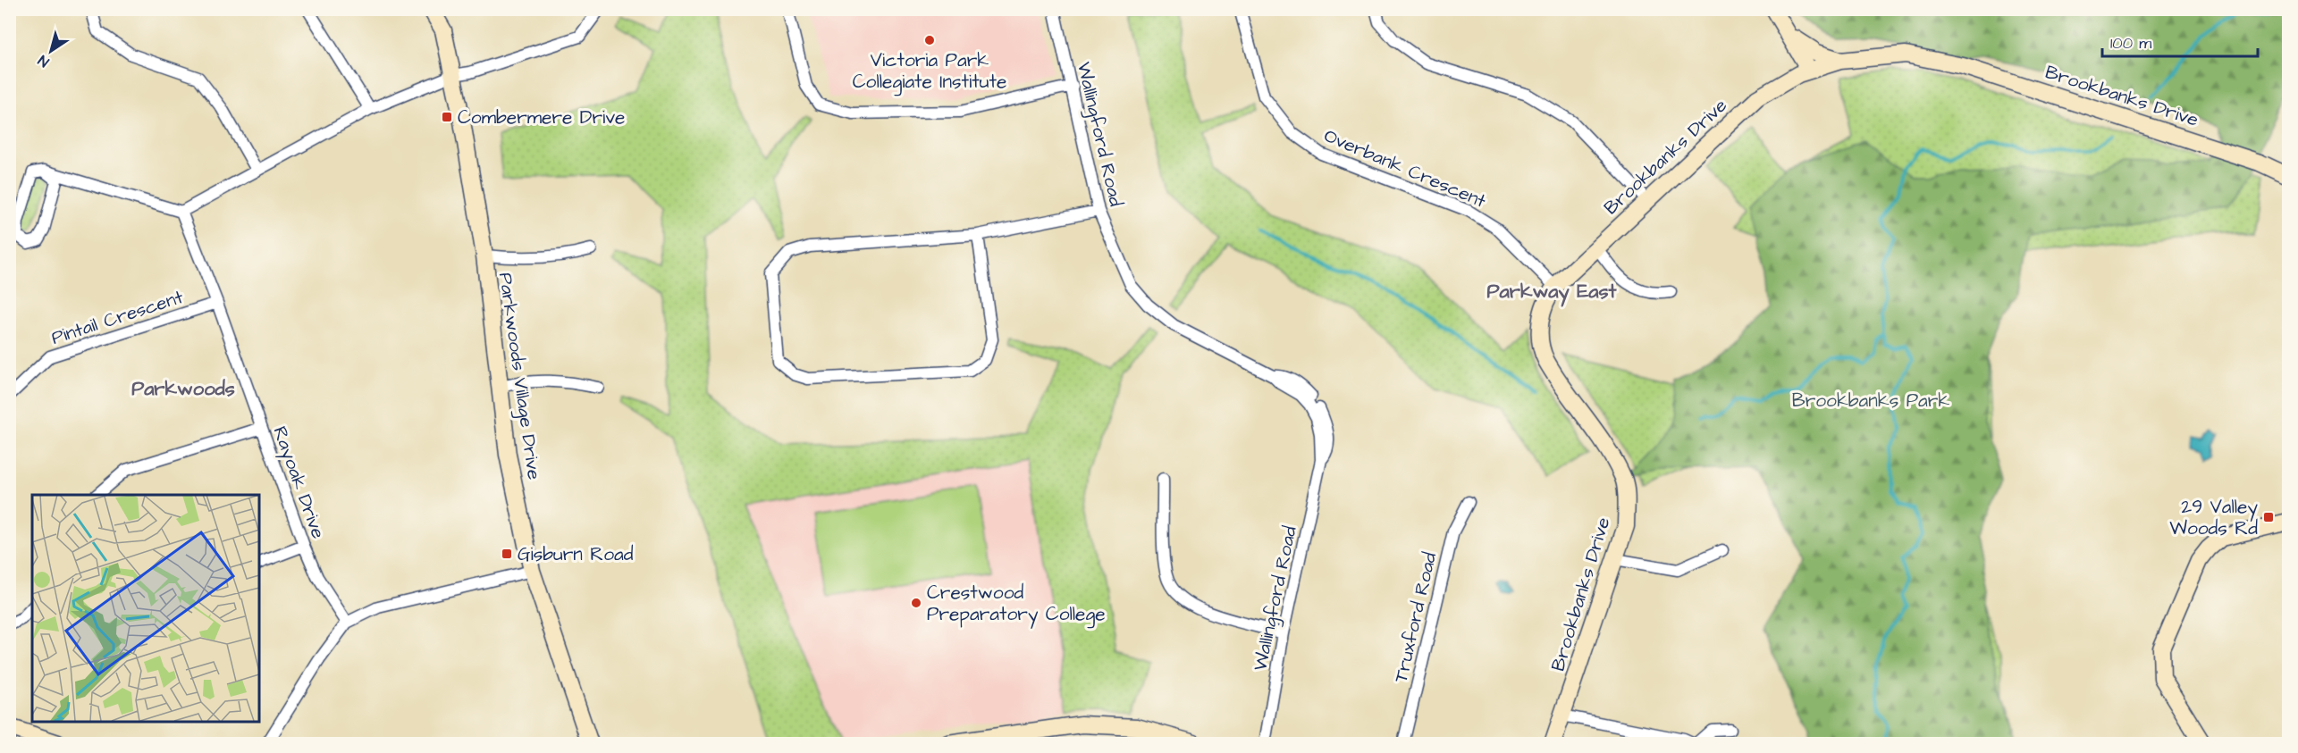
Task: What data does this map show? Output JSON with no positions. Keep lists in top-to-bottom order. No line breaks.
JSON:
{"streets":{"street":["Brookbanks Drive","Wallingford Road","Overbank Crescent","Pintail Crescent","Parkwoods Village Drive","Rayoak Drive","Truxford Road"]},"crossings":[["Brookbanks Drive","Overbank Crescent"],["Pintail Crescent","Rayoak Drive"]],"districts":["Parkway East","Parkwoods"],"parks":["Brookbanks Park"],"places":{"other":["Victoria Park Collegiate Institute","Crestwood Preparatory College"],"transit":["Combermere Drive","29 Valley Woods Rd","Gisburn Road"]},"scale_bar":"100 m","north":"bottom left"}
